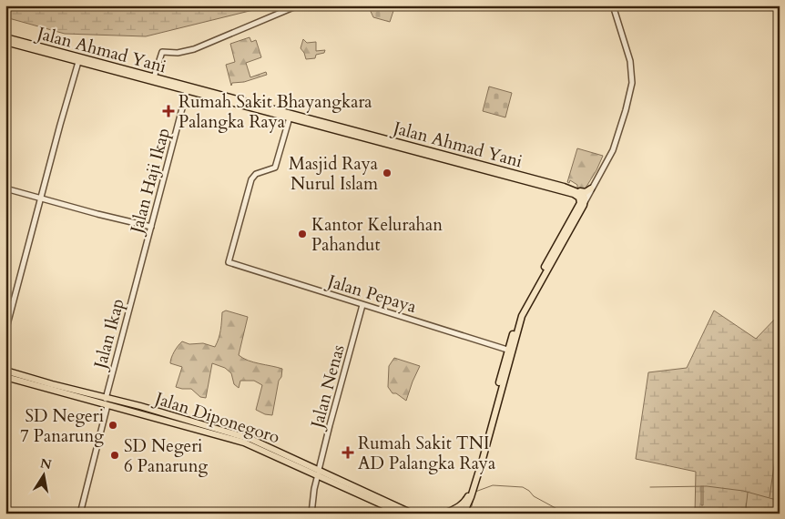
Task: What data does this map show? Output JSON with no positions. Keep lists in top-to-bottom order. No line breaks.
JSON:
{"streets":{"main road":["Jalan Ahmad Yani","Jalan Diponegoro"],"street":["Jalan Haji Ikap","Jalan Pepaya","Jalan Ikap","Jalan Nenas"]},"crossings":[["Jalan Ahmad Yani","Jalan Haji Ikap"],["Jalan Ahmad Yani","Jalan Pepaya"],["Jalan Haji Ikap","Jalan Ikap"],["Jalan Pepaya","Jalan Nenas"],["Jalan Ikap","Jalan Diponegoro"],["Jalan Nenas","Jalan Diponegoro"]],"places":{"health":["Rumah Sakit Bhayangkara Palangka Raya","Rumah Sakit TNI AD Palangka Raya"],"other":["Masjid Raya Nurul Islam","Kantor Kelurahan Pahandut","SD Negeri 7 Panarung","SD Negeri 6 Panarung"]},"north":"top"}
